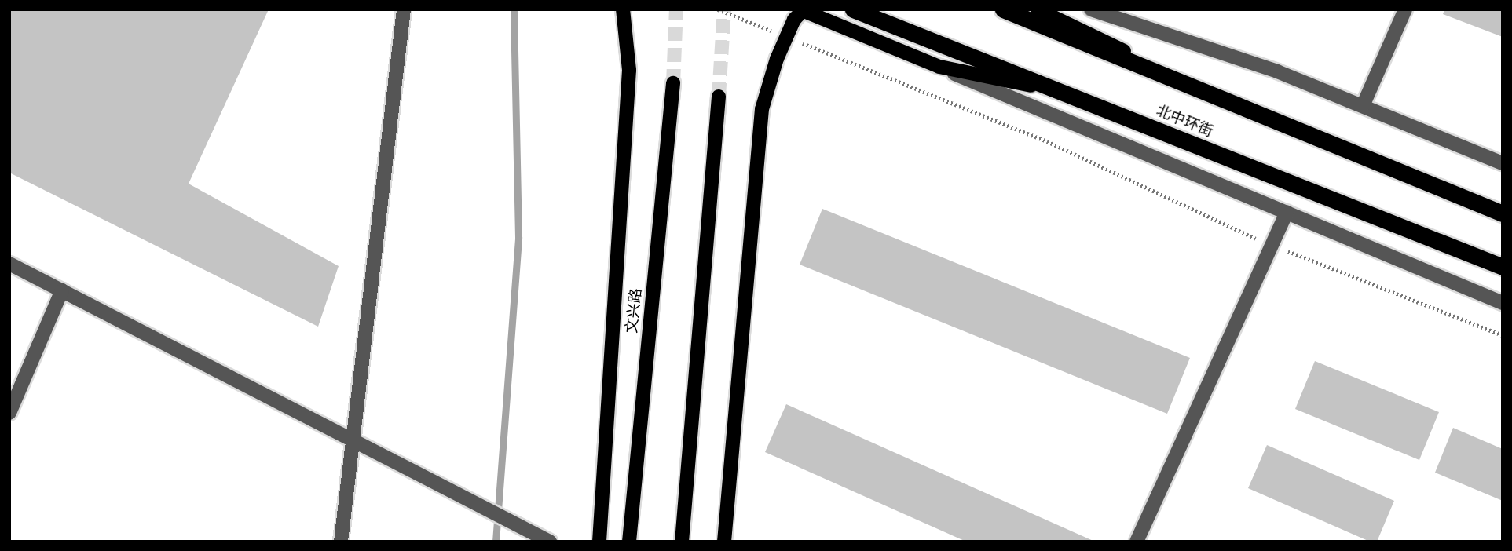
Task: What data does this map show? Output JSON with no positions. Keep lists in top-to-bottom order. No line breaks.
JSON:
{"streets":{"highway":["北中环街"],"main road":["文兴路"]}}
